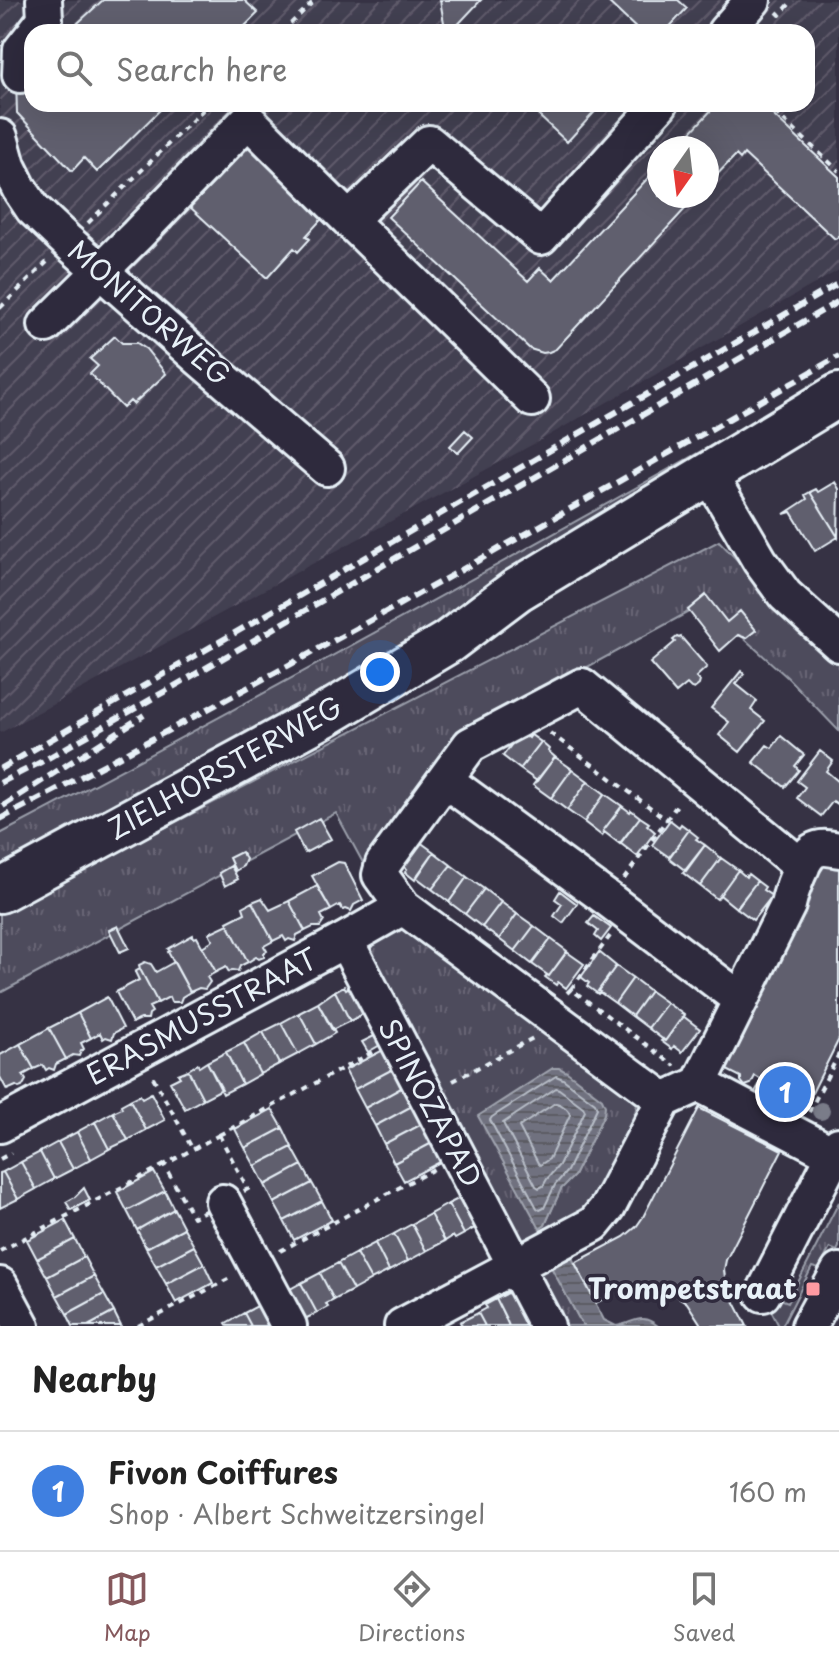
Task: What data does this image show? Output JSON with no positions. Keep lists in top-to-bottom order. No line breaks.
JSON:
{"streets":{"main road":["ZIELHORSTERWEG"],"street":["MONITORWEG","ERASMUSSTRAAT","SPINOZAPAD"]},"crossings":[["ERASMUSSTRAAT","SPINOZAPAD"]],"places":{"transit":["Trompetstraat"]},"north":"bottom","page":{"search":"Search here","pins":"1","heading":"Nearby","list":[{"mark":"1","name":"Fivon Coiffures","note":"Shop · Albert Schweitzersingel","value":"160 m"}],"nav":["Map","Directions","Saved"]}}
